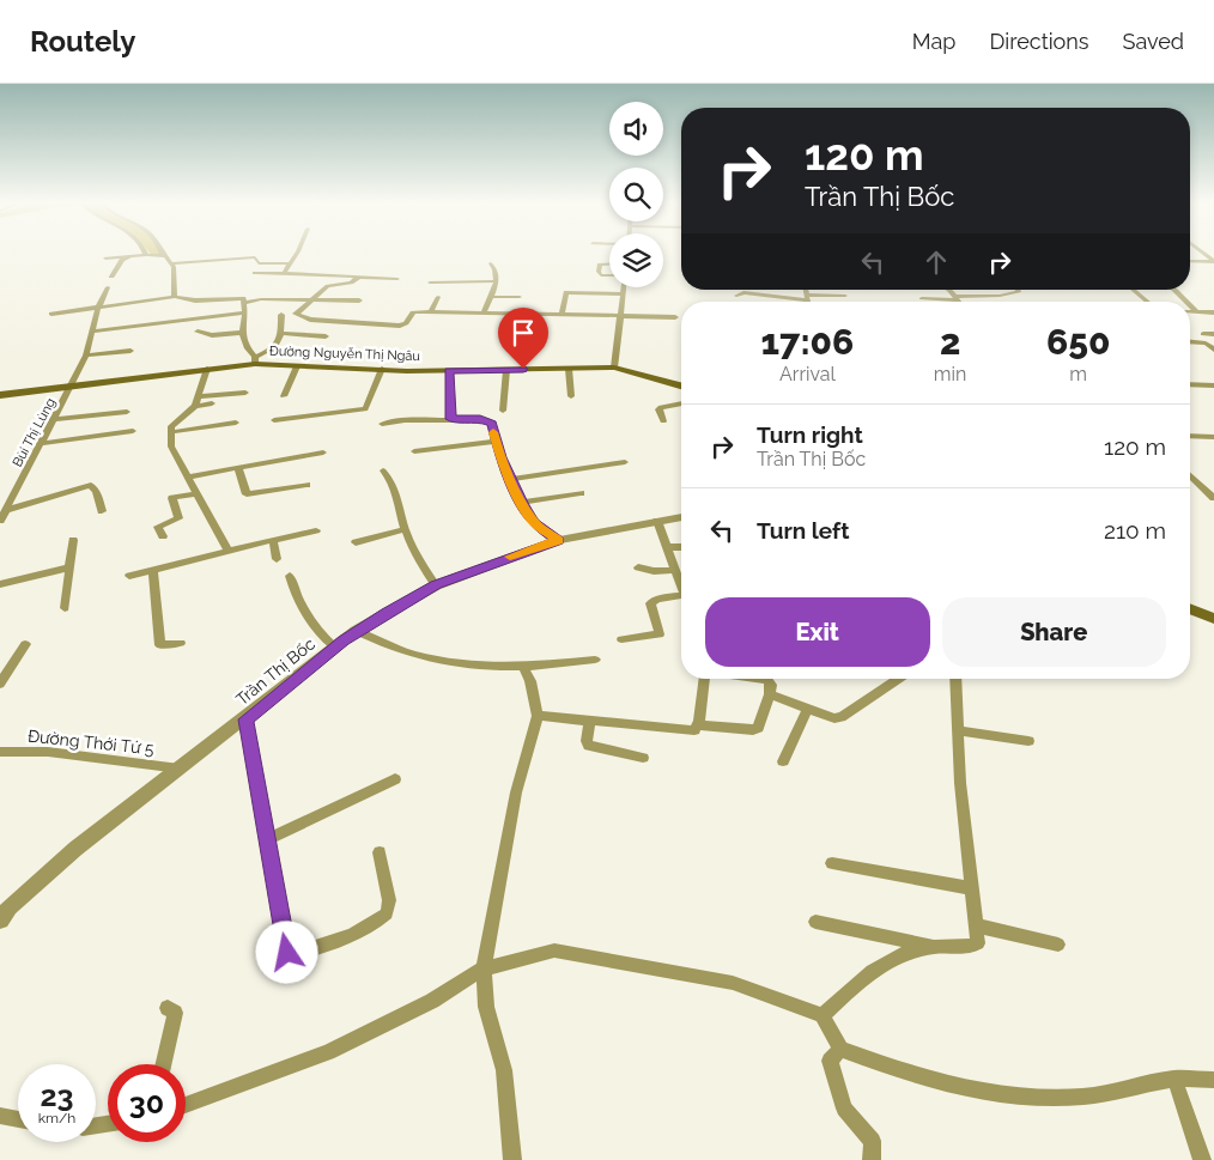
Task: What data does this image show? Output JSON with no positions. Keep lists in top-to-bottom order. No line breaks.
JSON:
{"streets":{"main road":["Đường Nguyễn Thị Ngâu"],"street":["Bùi Thị Lùng","Trần Thị Bốc","Đường Thới Tứ 5"]},"crossings":[["Đường Nguyễn Thị Ngâu","Bùi Thị Lùng"],["Trần Thị Bốc","Đường Thới Tứ 5"]],"page":{"header":"Routely","nav":["Map","Directions","Saved"],"turn":["120 m","Trần Thị Bốc"],"eta":["17:06","Arrival","2","min","650","m"],"list":[{"name":"Turn right","note":"Trần Thị Bốc","value":"120 m"},{"name":"Turn left","value":"210 m"}],"buttons":["Exit","Share"],"speed":"23 km/h","limit":"30"}}
